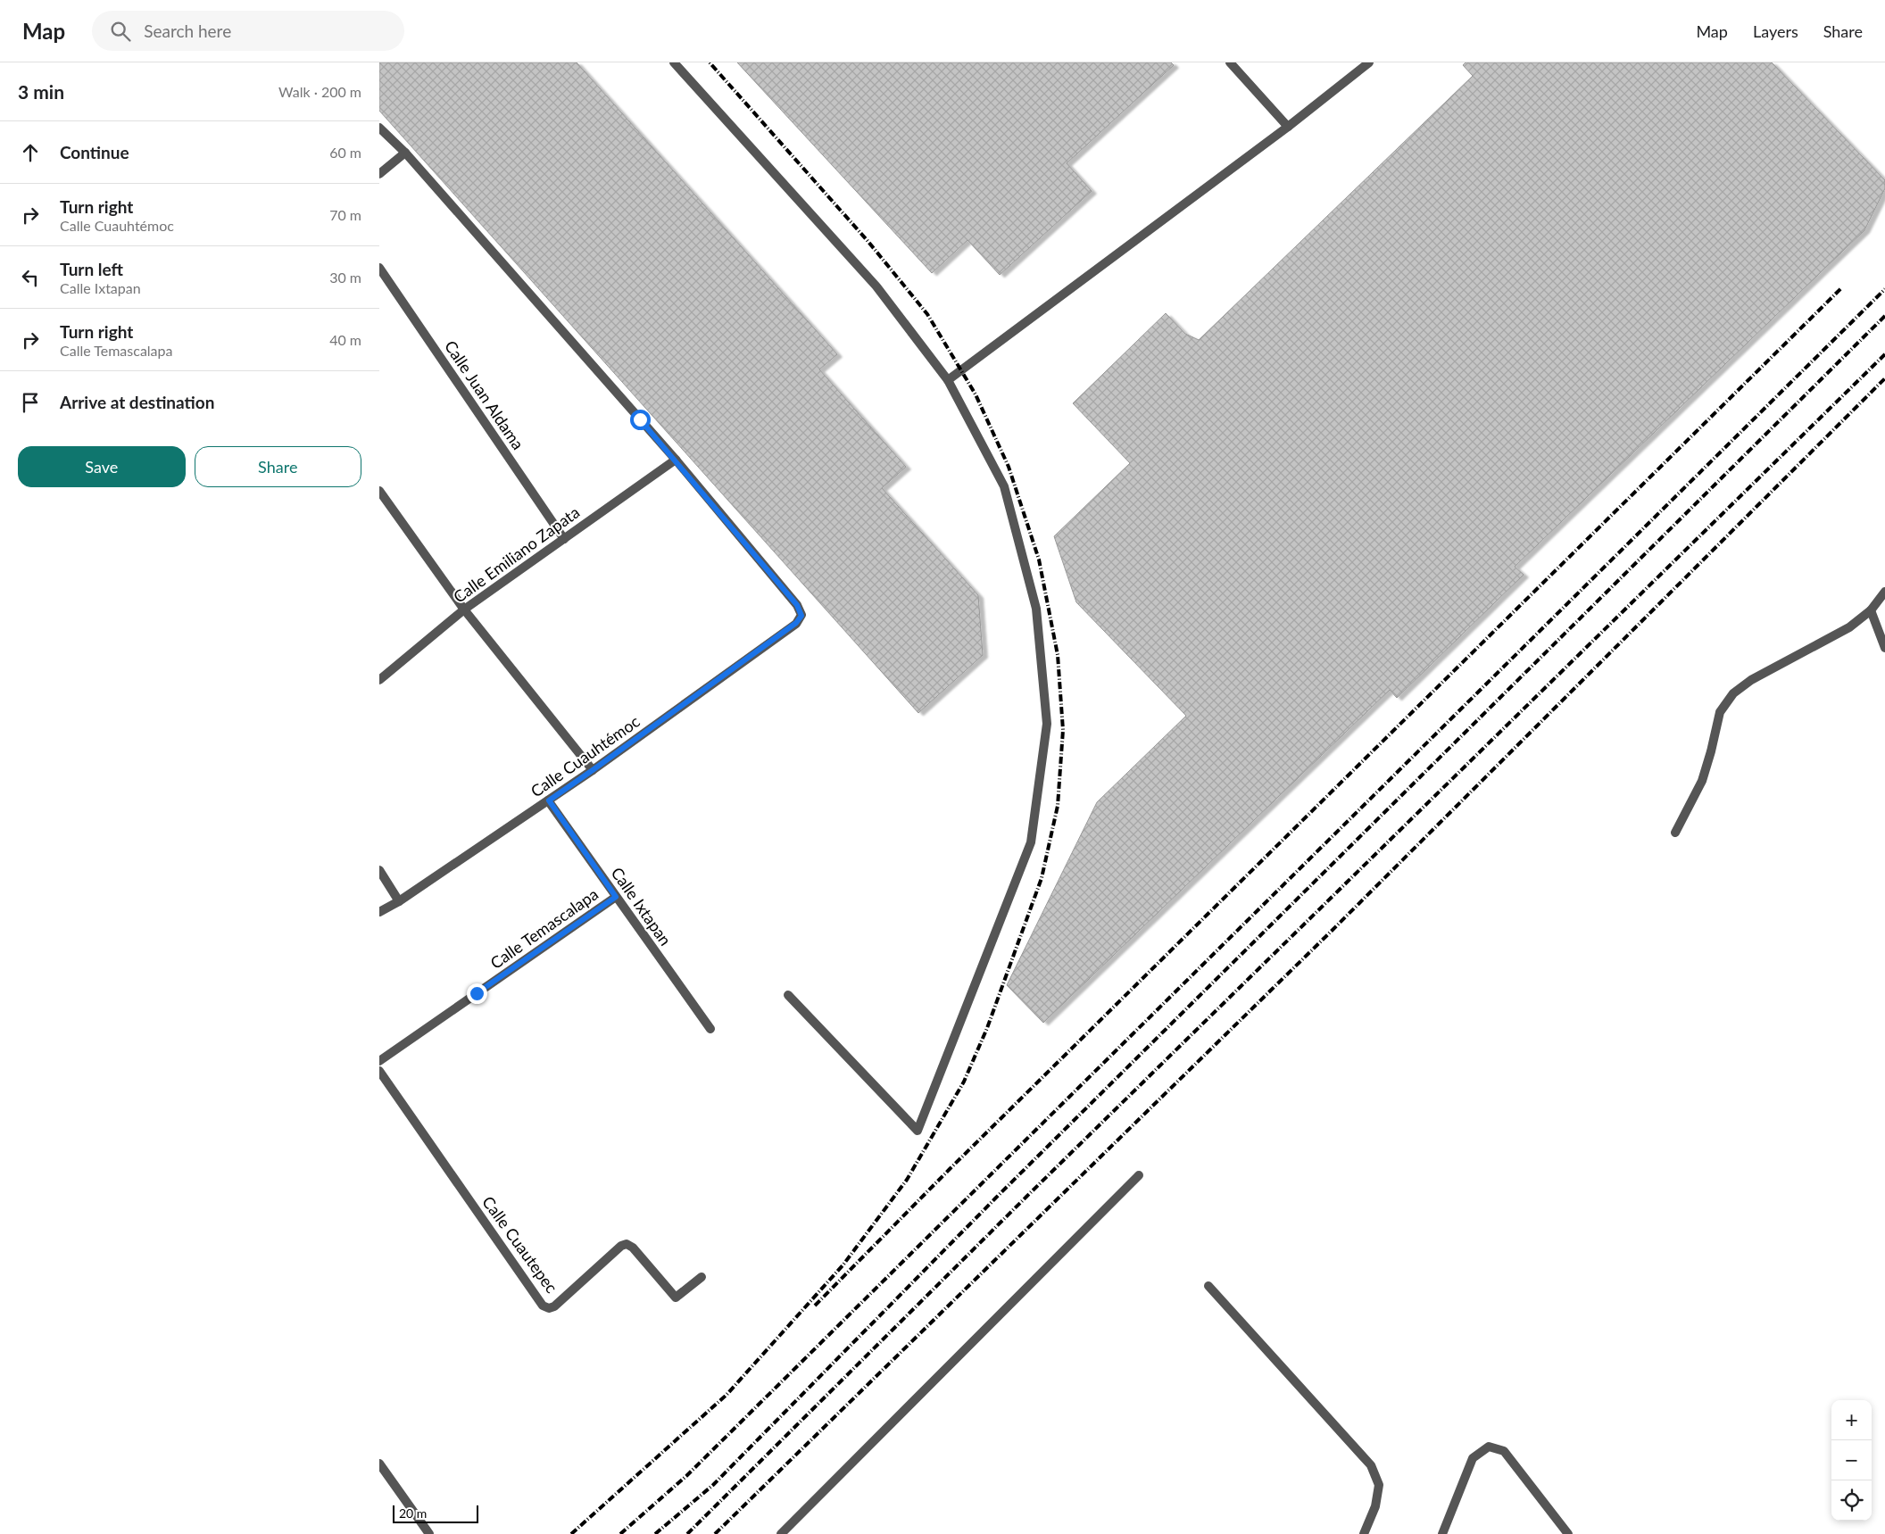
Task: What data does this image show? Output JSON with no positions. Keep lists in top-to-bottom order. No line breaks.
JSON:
{"streets":{"street":["Calle Juan Aldama","Calle Emiliano Zapata","Calle Cuauhtémoc","Calle Ixtapan","Calle Temascalapa","Calle Cuautepec"]},"crossings":[["Calle Juan Aldama","Calle Emiliano Zapata"],["Calle Emiliano Zapata","Calle Cuauhtémoc"],["Calle Cuauhtémoc","Calle Ixtapan"],["Calle Ixtapan","Calle Temascalapa"]],"scale_bar":"20 m","page":{"header":"Map","search":"Search here","nav":["Map","Layers","Share"],"heading":["3 min","Walk · 200 m"],"list":[["Continue","60 m"],["Turn right","Calle Cuauhtémoc","70 m"],["Turn left","Calle Ixtapan","30 m"],["Turn right","Calle Temascalapa","40 m"],"Arrive at destination"],"buttons":["Save","Share"],"map_buttons":["+","−"],"scale":"20 m"}}
